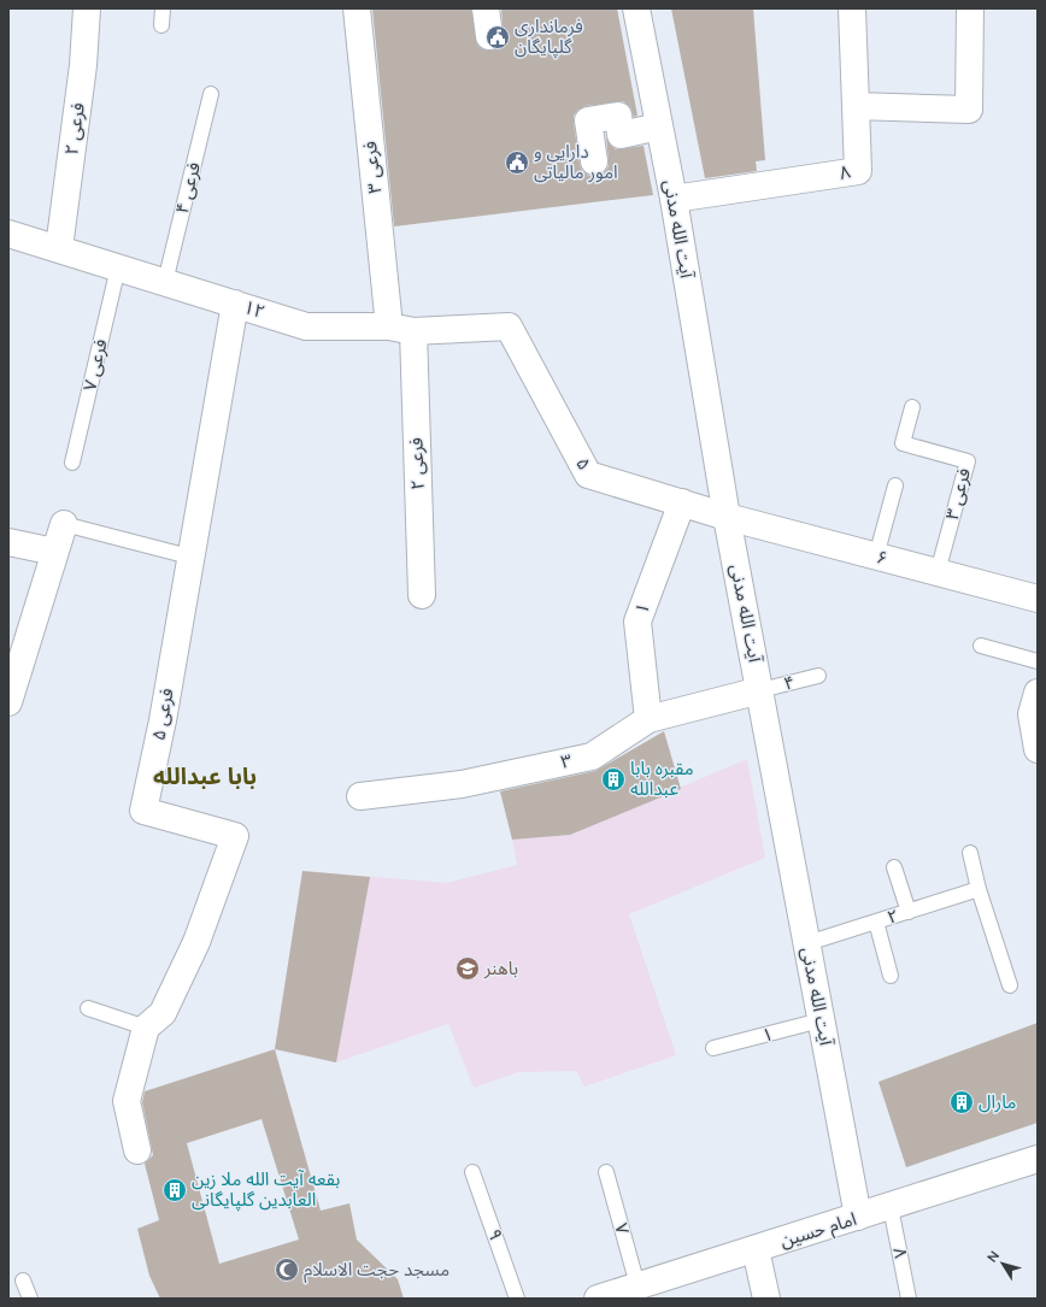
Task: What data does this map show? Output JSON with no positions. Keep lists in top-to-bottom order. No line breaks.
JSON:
{"streets":{"street":["فرعی ۲","فرعی ۳","۸","آیت الله مدنی","۱۲","۵","۶","۱","فرعی ۵","۳","امام حسین"],"lane":["فرعی ۴","فرعی ۷","۴","۲","۷","۹"]},"crossings":[["فرعی ۲","فرعی ۳"],["فرعی ۲","۱۲"],["فرعی ۳","۱۲"],["فرعی ۳","۶"],["۸","آیت الله مدنی"],["۸","امام حسین"],["فرعی ۴","۱۲"],["آیت الله مدنی","۵"],["آیت الله مدنی","۶"],["آیت الله مدنی","۱"],["آیت الله مدنی","۴"],["آیت الله مدنی","۳"],["آیت الله مدنی","۲"],["آیت الله مدنی","امام حسین"],["۱۲","فرعی ۷"],["۱۲","۵"],["۱۲","فرعی ۵"],["۵","۶"],["۵","۱"],["۱","۳"],["۴","۳"],["۷","امام حسین"]],"districts":["بابا عبدالله"],"places":{"public building":["فرمانداری گلپایگان","دارایی و امور مالیاتی"],"building":["مقبره بابا عبدالله","مارال","بقعه آیت الله ملا زین العابدین گلپایگانی"],"school or university":["باهنر"],"mosque":["مسجد حجت الاسلام"]},"north":"top left"}
